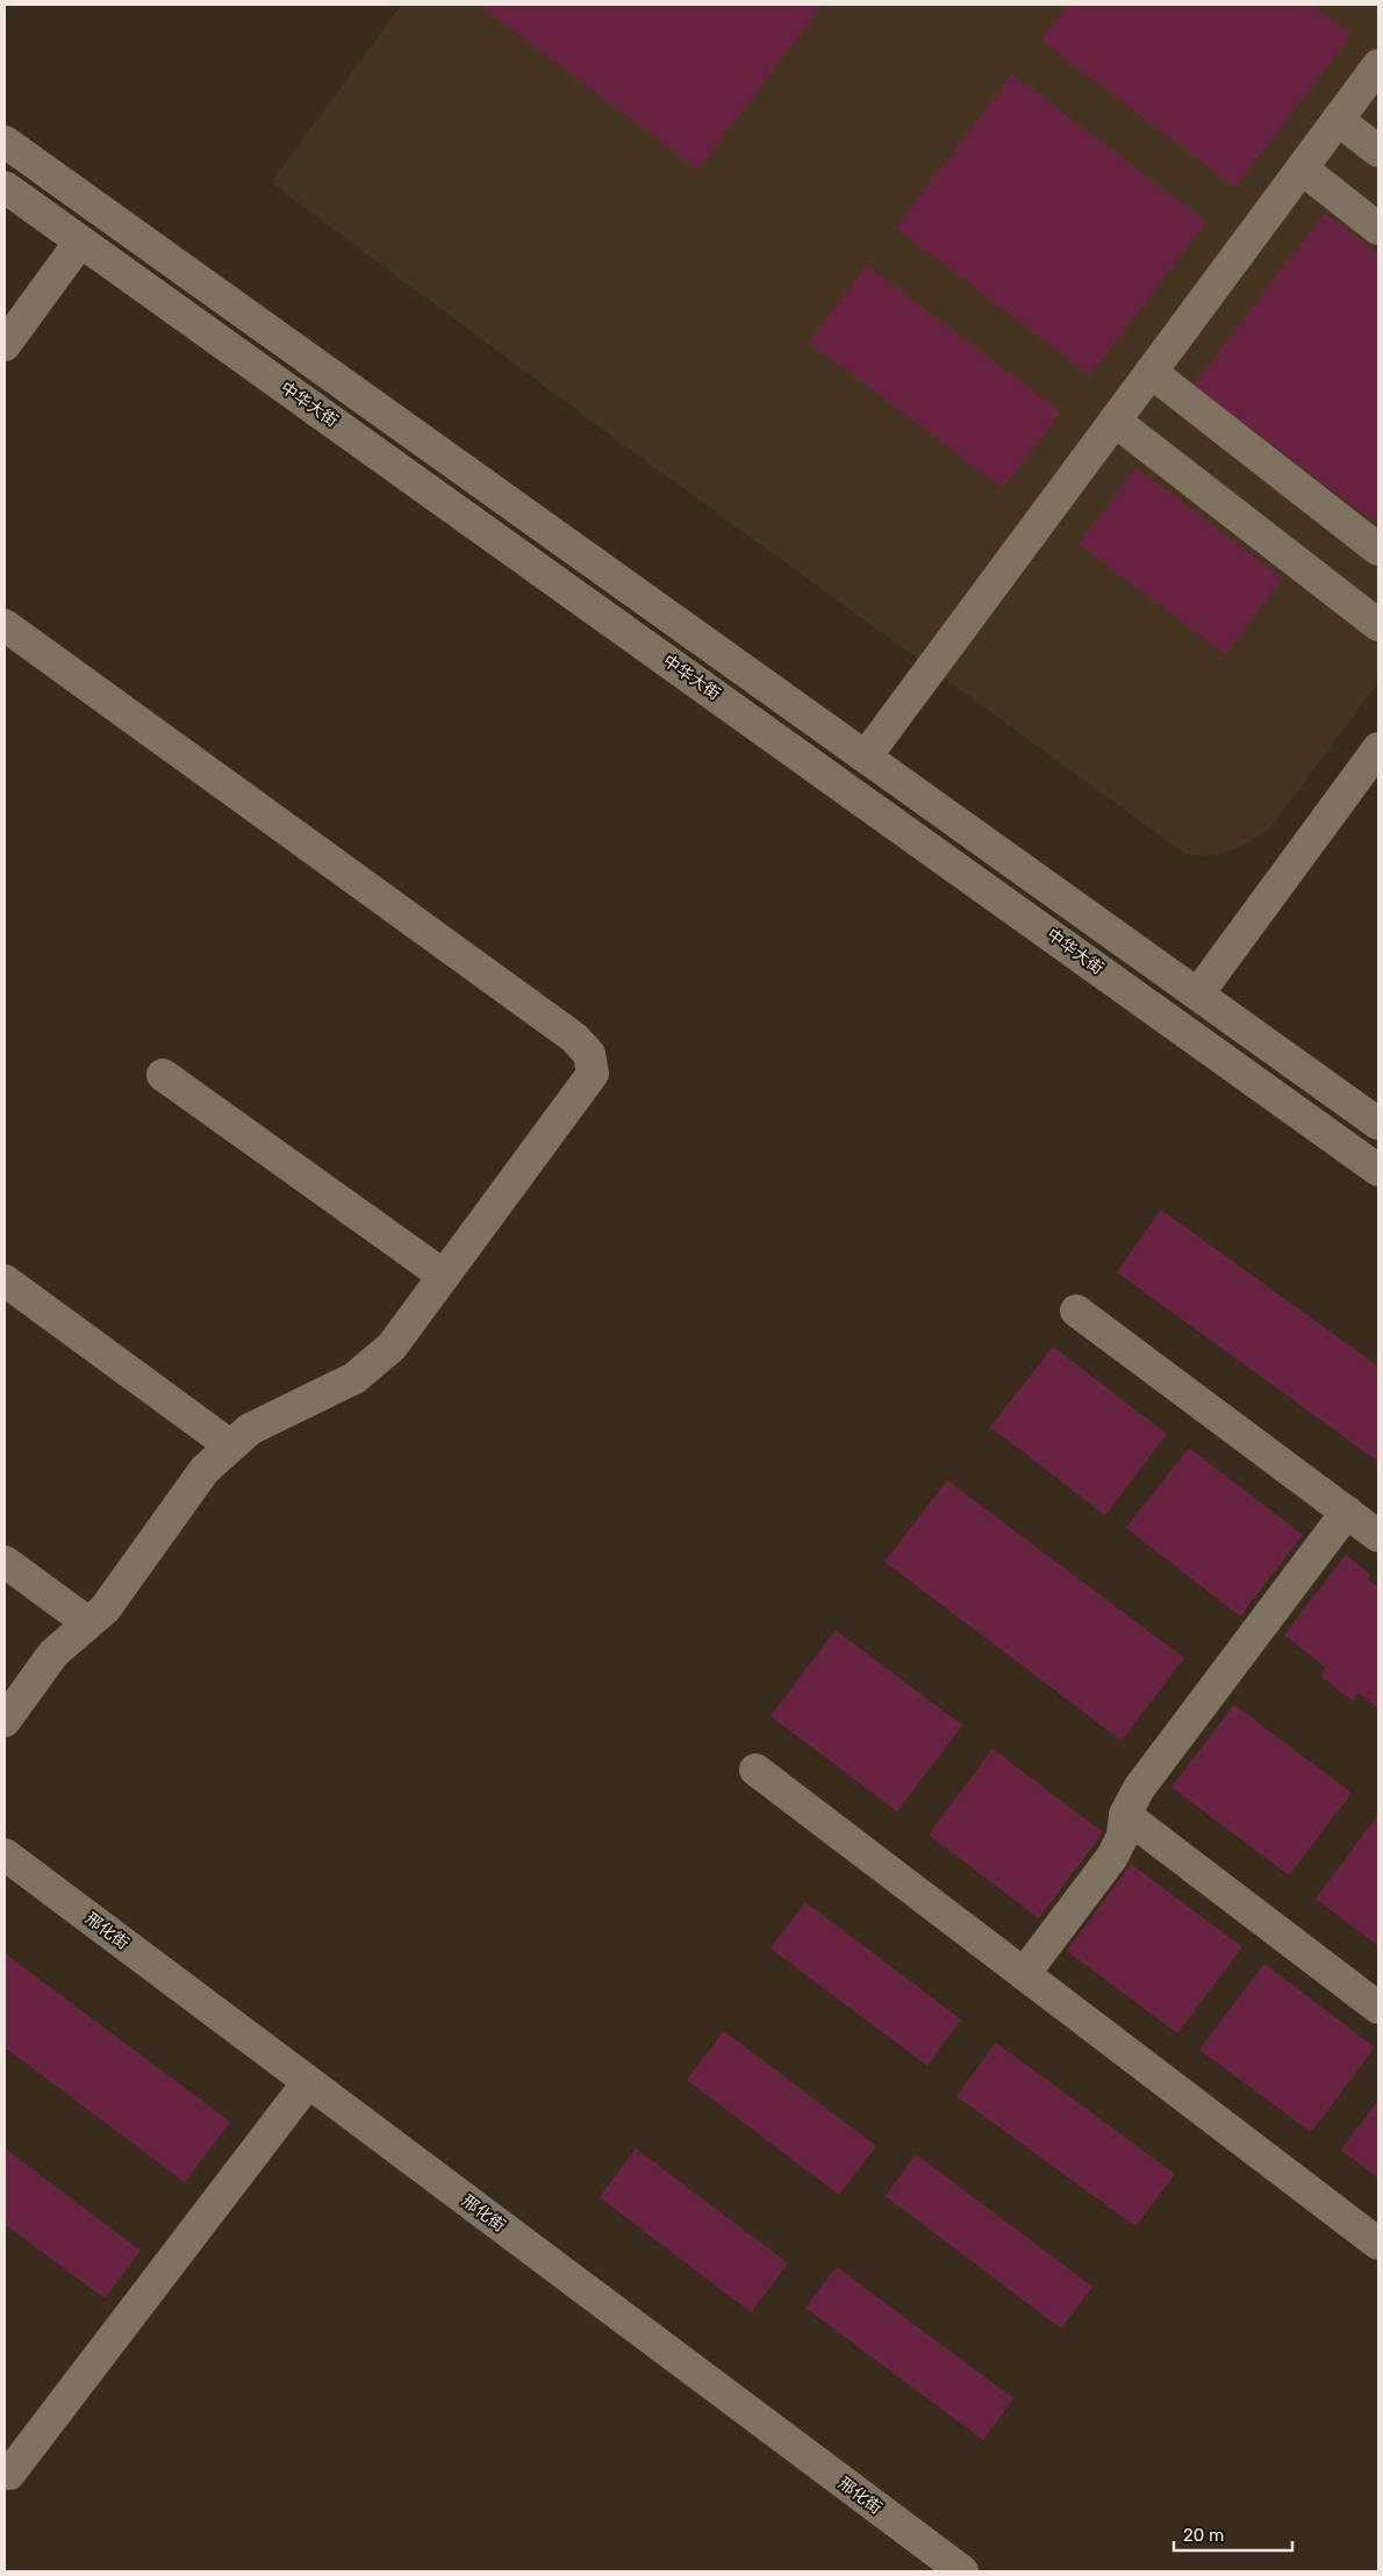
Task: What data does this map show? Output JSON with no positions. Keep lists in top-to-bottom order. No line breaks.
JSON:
{"streets":{"street":["中华大街","邢化街"]},"scale_bar":"20 m"}
